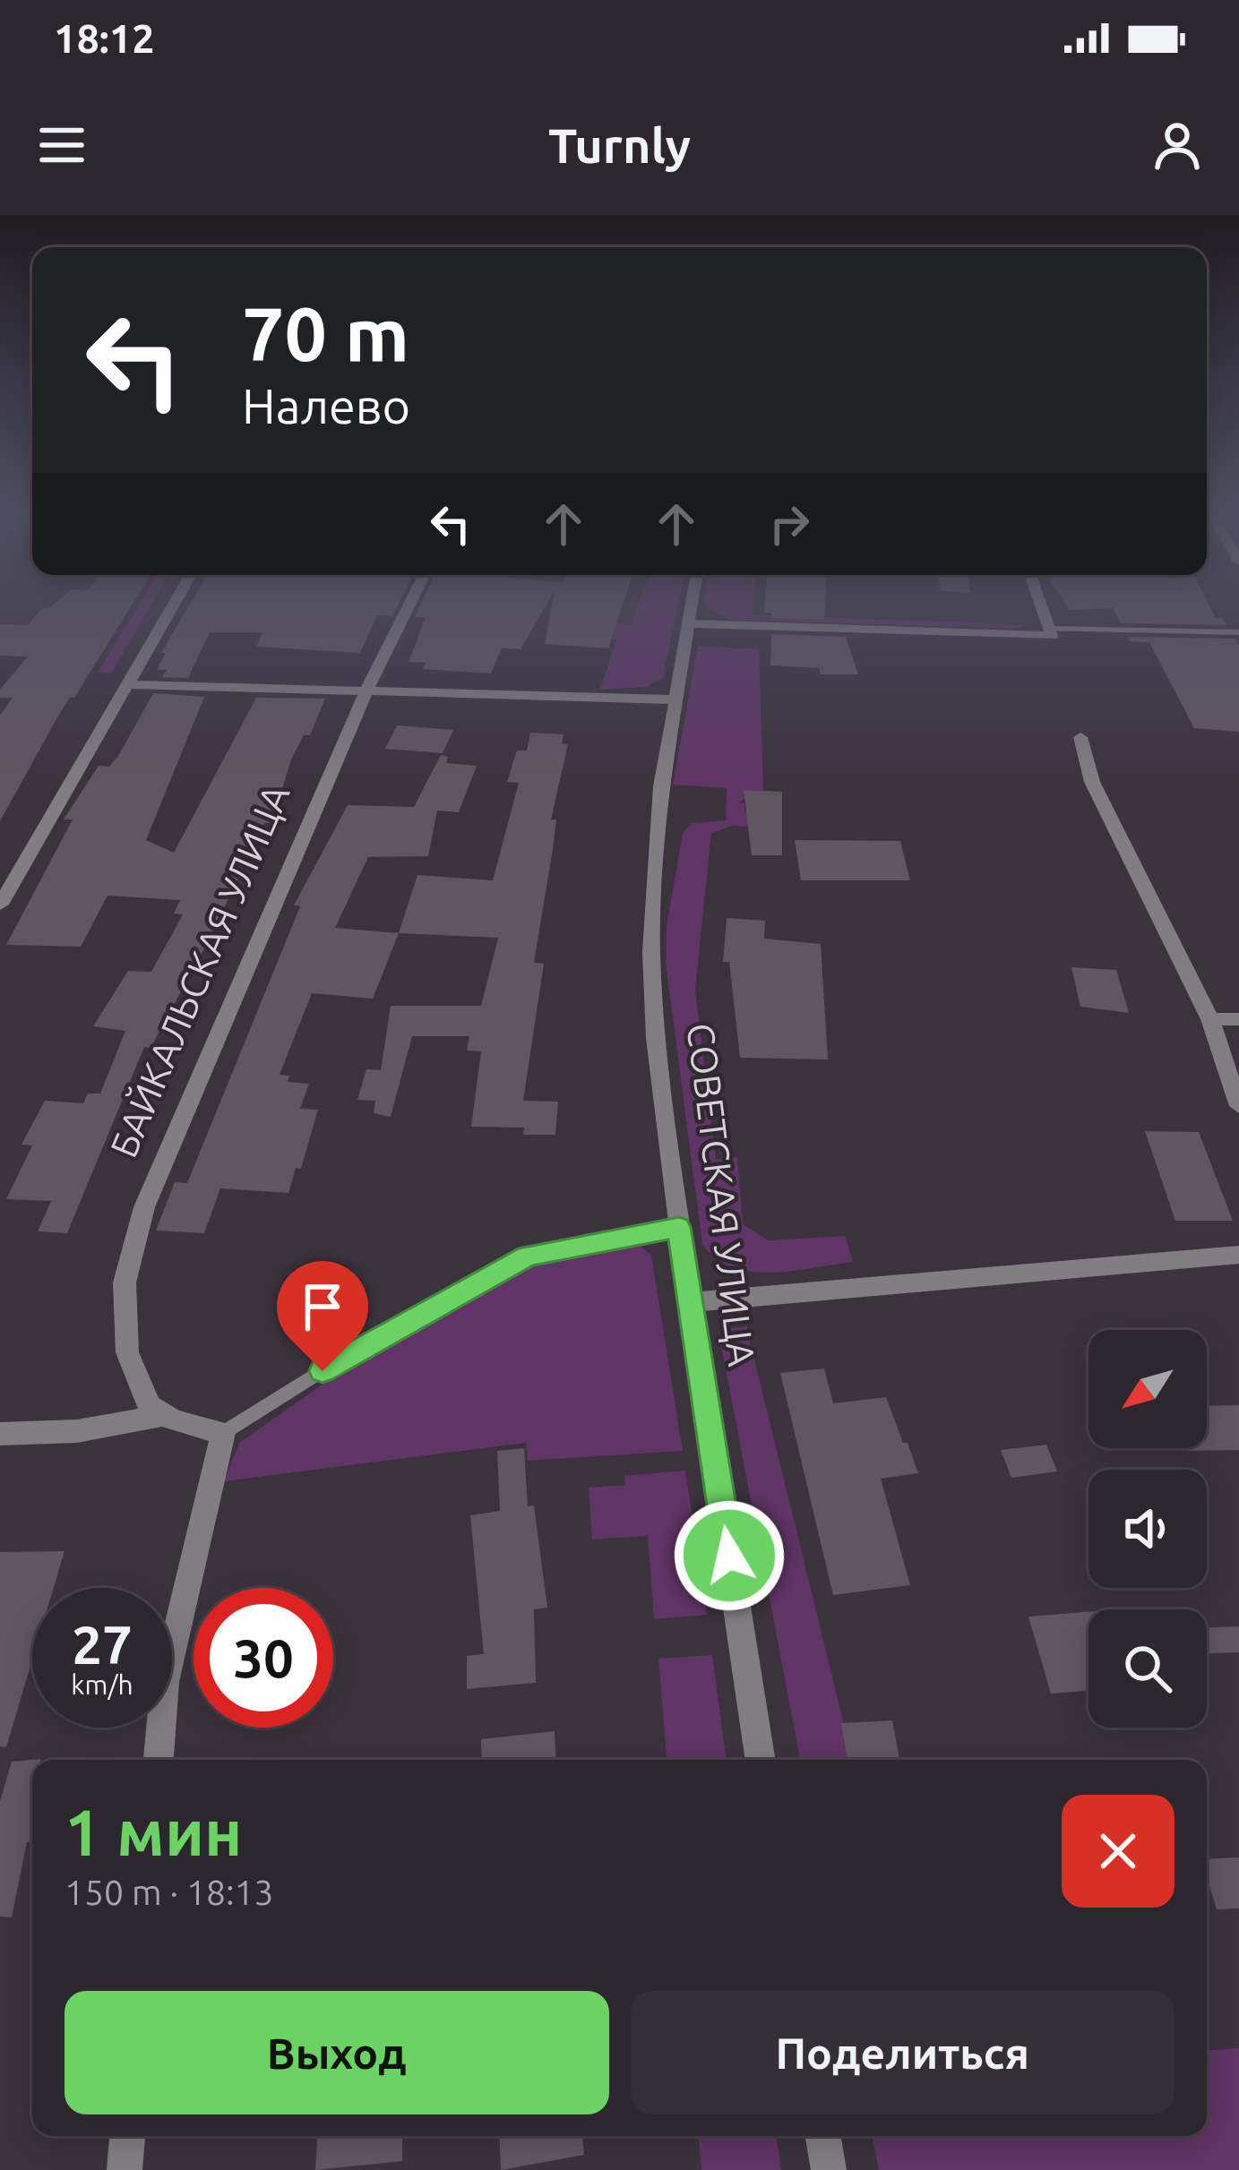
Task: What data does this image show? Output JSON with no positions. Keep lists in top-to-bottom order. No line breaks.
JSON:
{"streets":{"street":["БАЙКАЛЬСКАЯ УЛИЦА","СОВЕТСКАЯ УЛИЦА"]},"north":"bottom left","page":{"status":"18:12","header":"Turnly","turn":["70 m","Налево"],"speed":"27 km/h","limit":"30","heading":["1 мин","150 m · 18:13"],"buttons":["Выход","Поделиться"]}}
